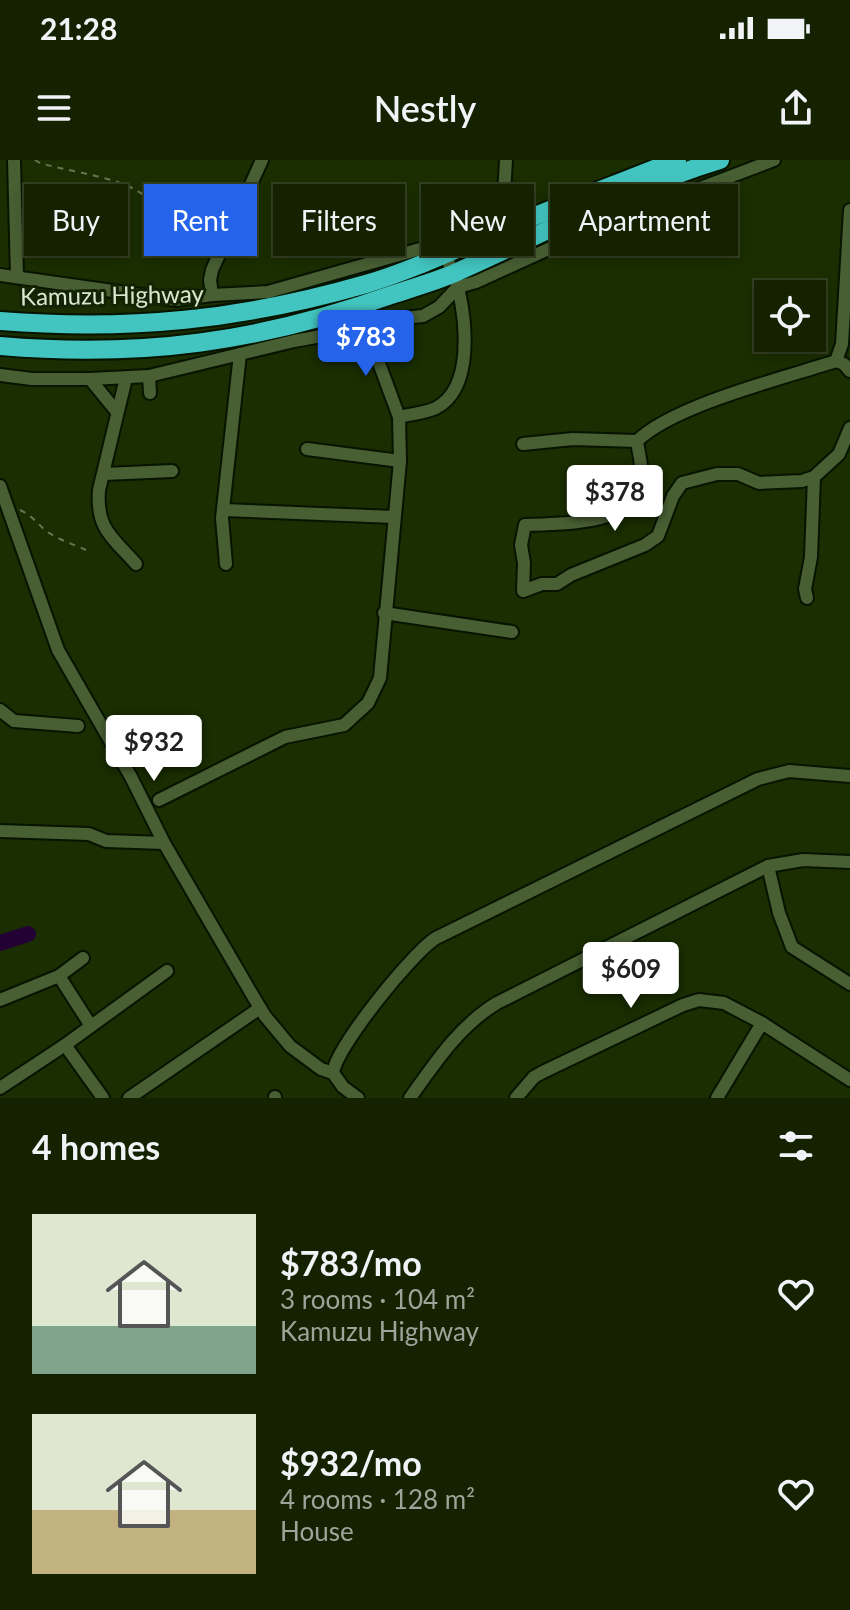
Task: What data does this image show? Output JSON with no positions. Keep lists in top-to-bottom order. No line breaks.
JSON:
{"streets":{"highway":["Kamuzu Highway"]},"page":{"status":"21:28","header":"Nestly","chip":["Buy","Rent","Filters","New","Apartment"],"price":["$783","$378","$932","$609"],"heading":"4 homes","list":[{"name":"$783/mo","note":"3 rooms · 104 m² · Kamuzu Highway"},{"name":"$932/mo","note":"4 rooms · 128 m² · House"}]}}
